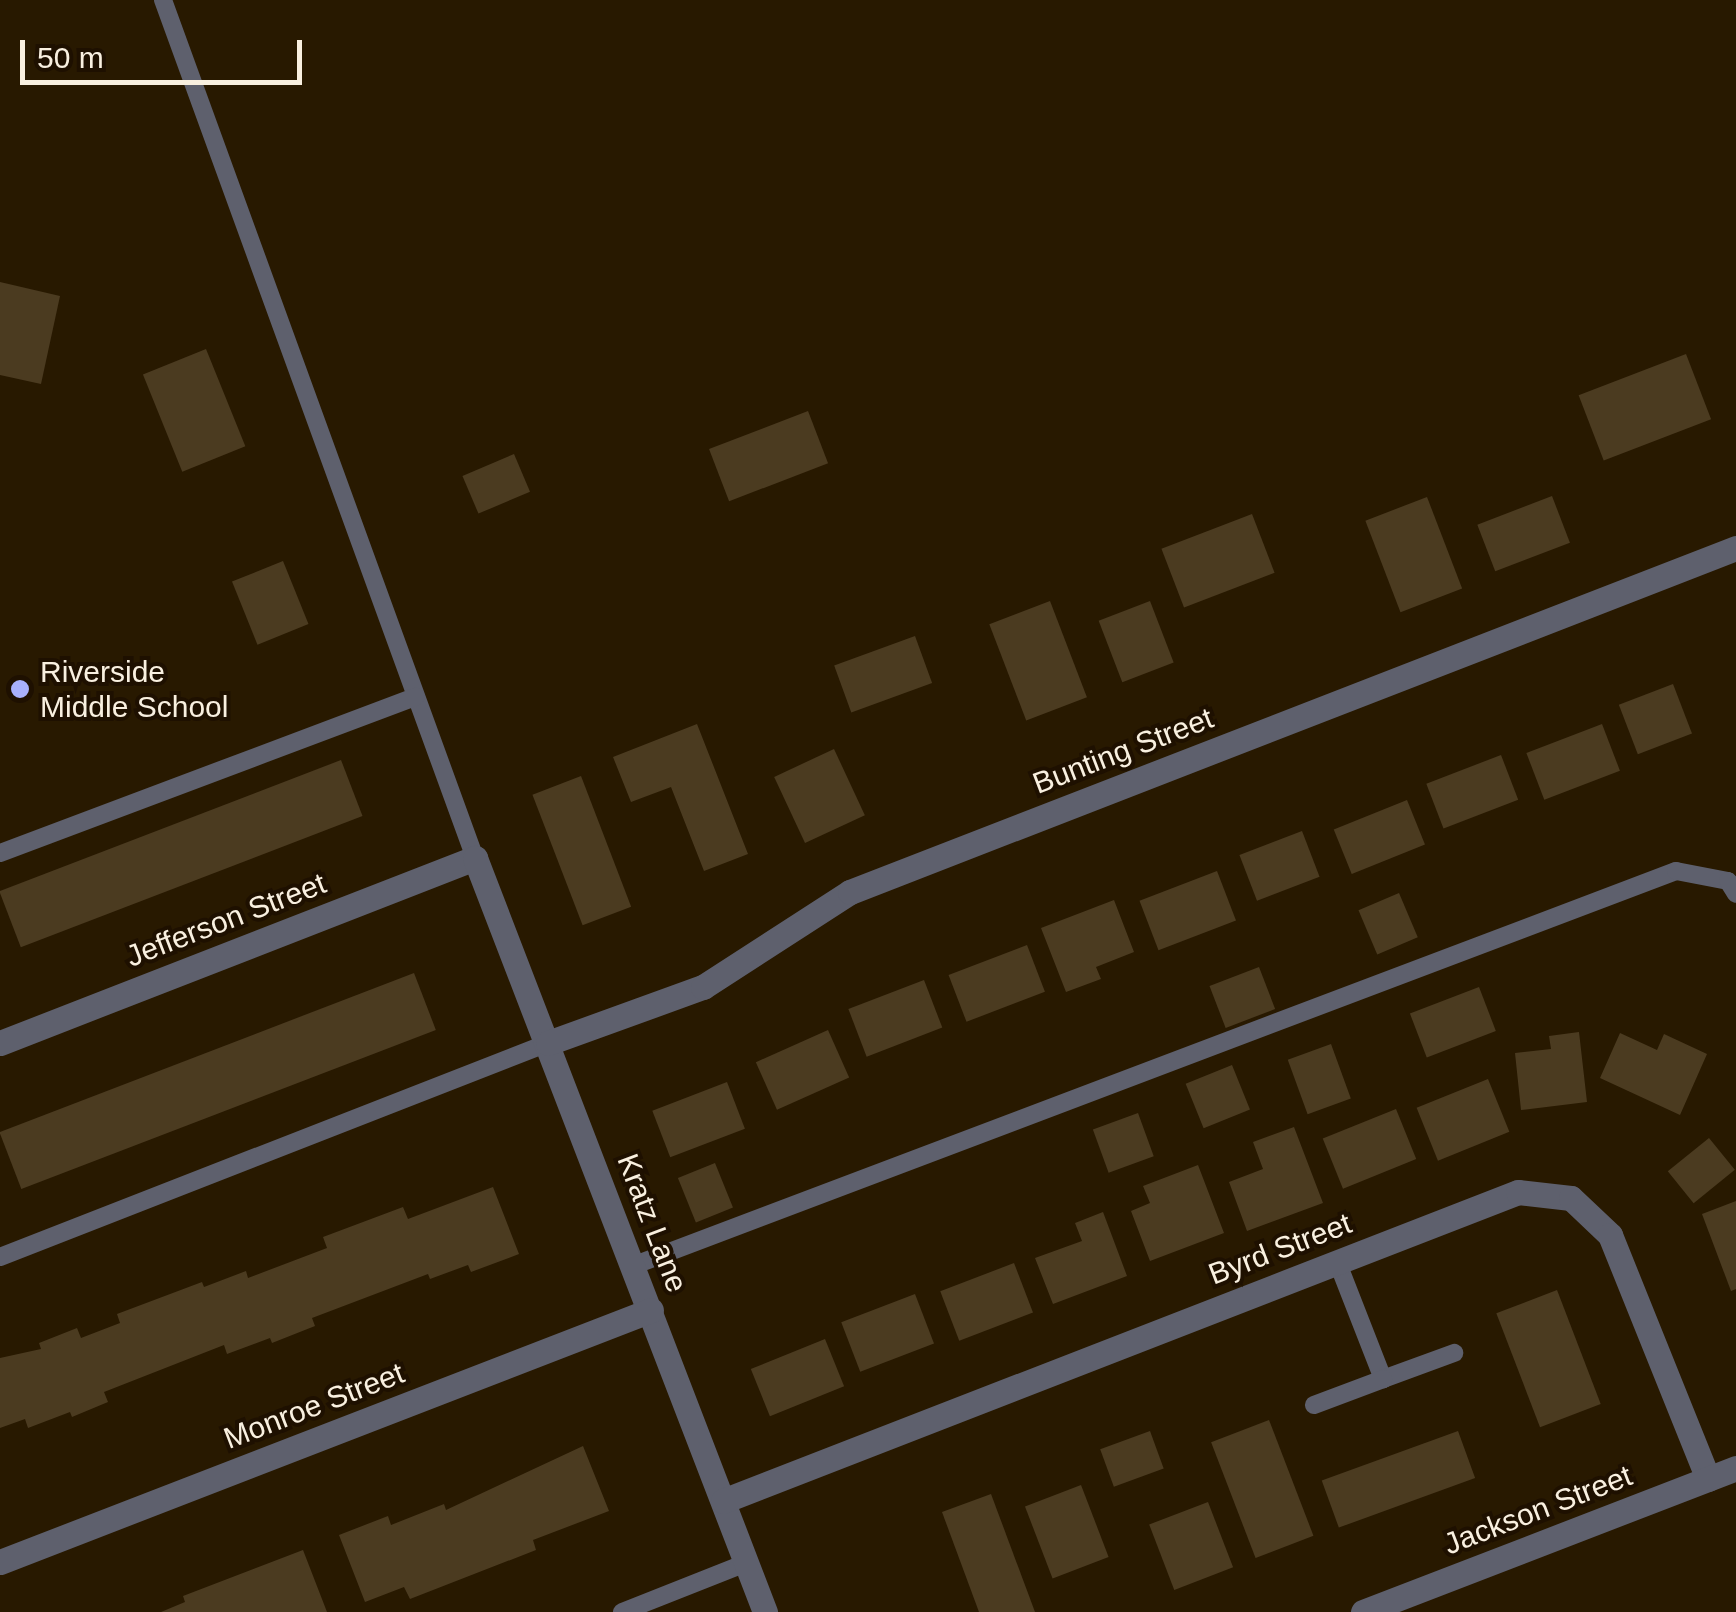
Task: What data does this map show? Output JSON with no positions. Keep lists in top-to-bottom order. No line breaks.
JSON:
{"streets":{"street":["Bunting Street","Jefferson Street","Kratz Lane","Byrd Street","Monroe Street","Jackson Street"]},"crossings":[["Bunting Street","Kratz Lane"],["Jefferson Street","Kratz Lane"],["Kratz Lane","Byrd Street"],["Kratz Lane","Monroe Street"],["Byrd Street","Jackson Street"]],"places":["Riverside Middle School"],"scale_bar":"50 m"}
